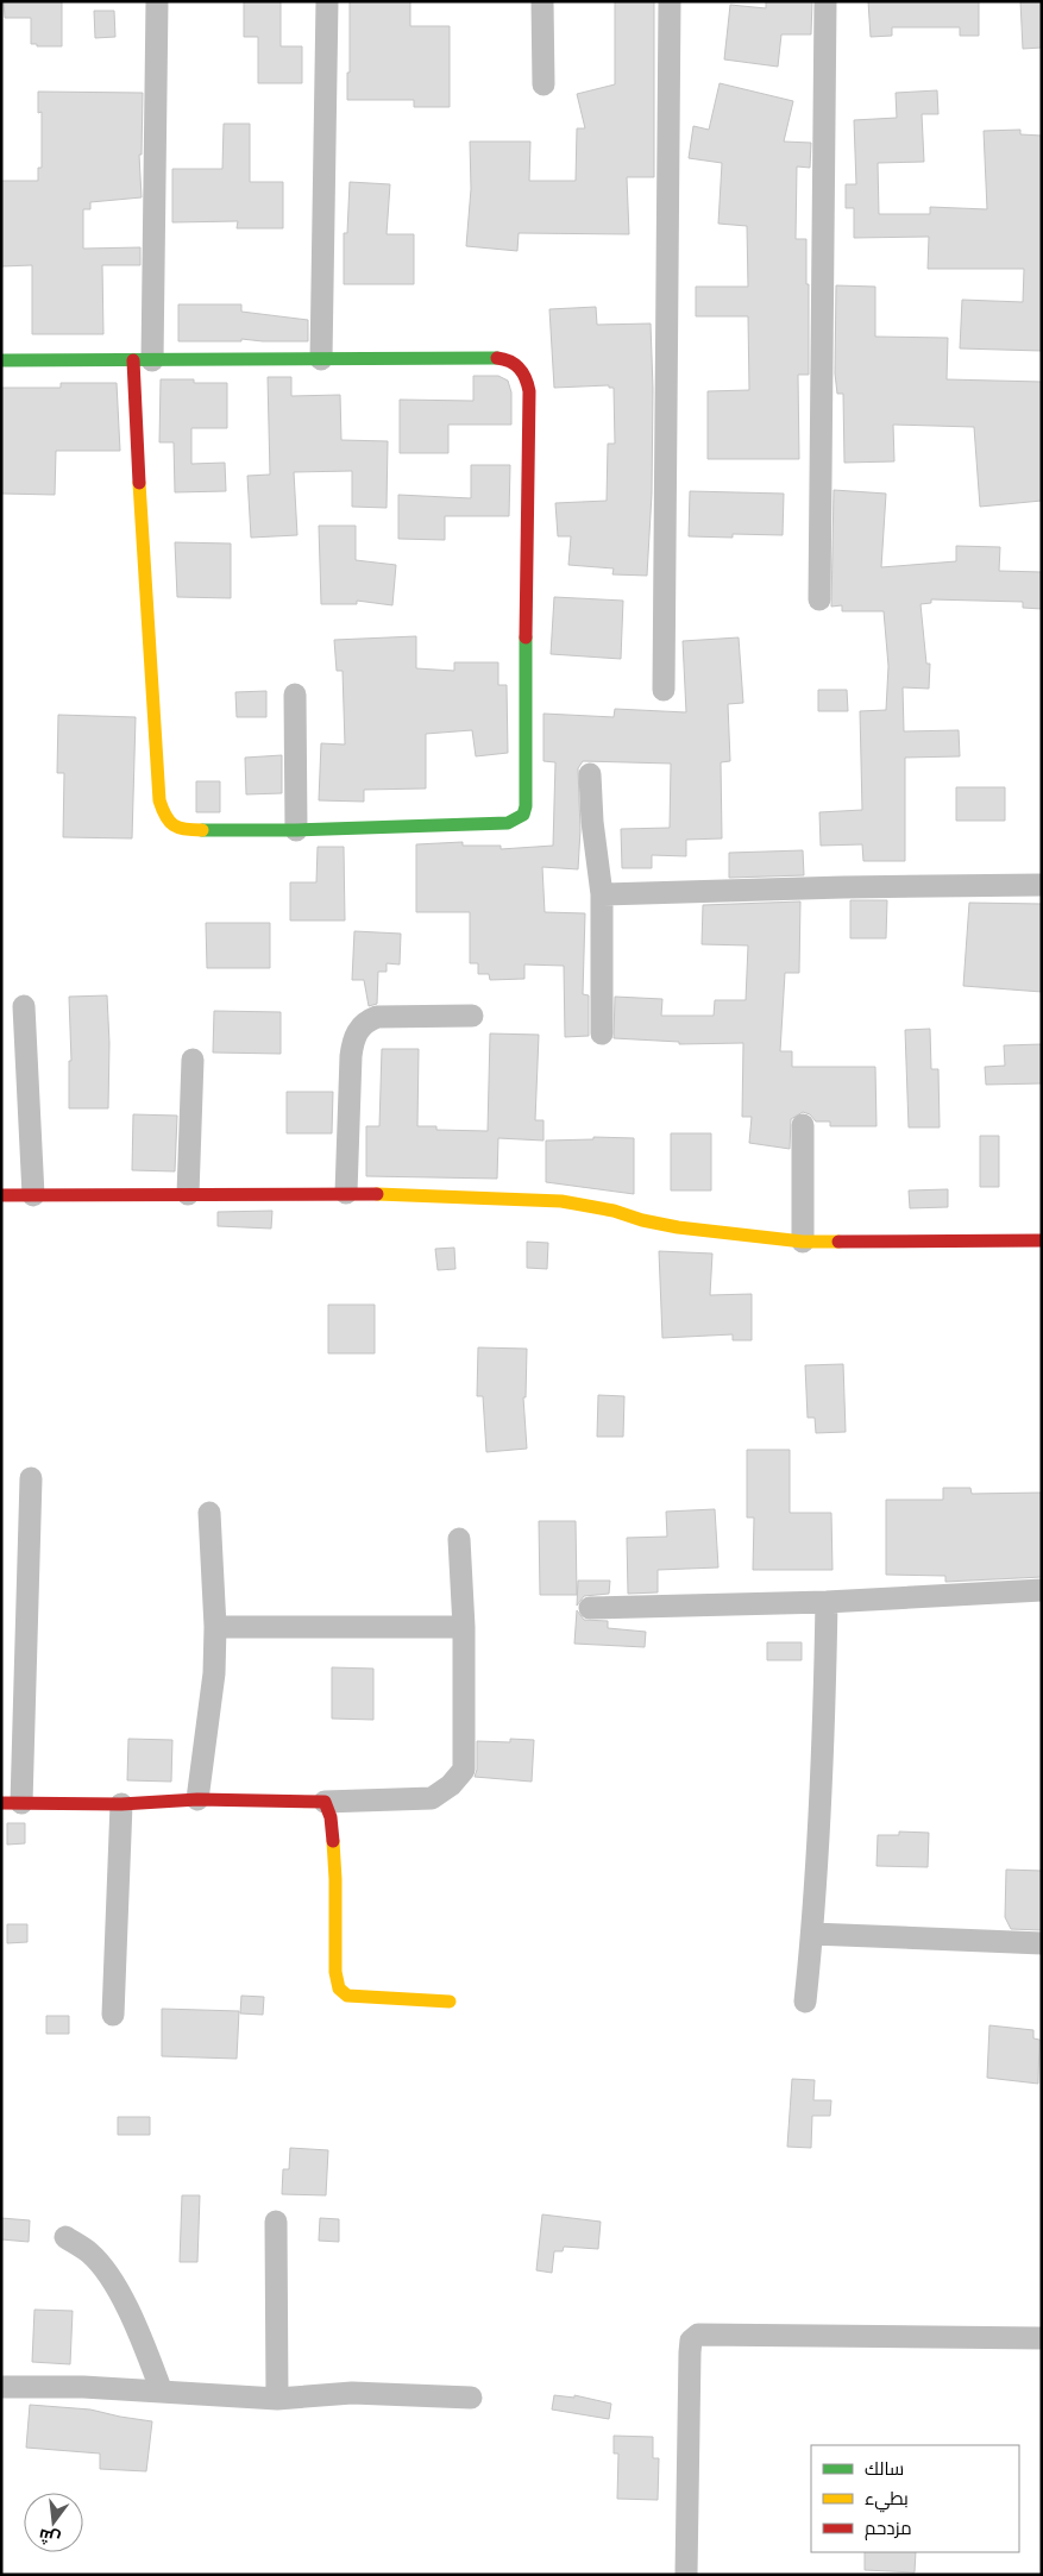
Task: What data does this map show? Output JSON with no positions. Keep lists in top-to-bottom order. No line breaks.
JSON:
{"legend":["سالك","بطيء","مزدحم"],"north":"bottom"}
